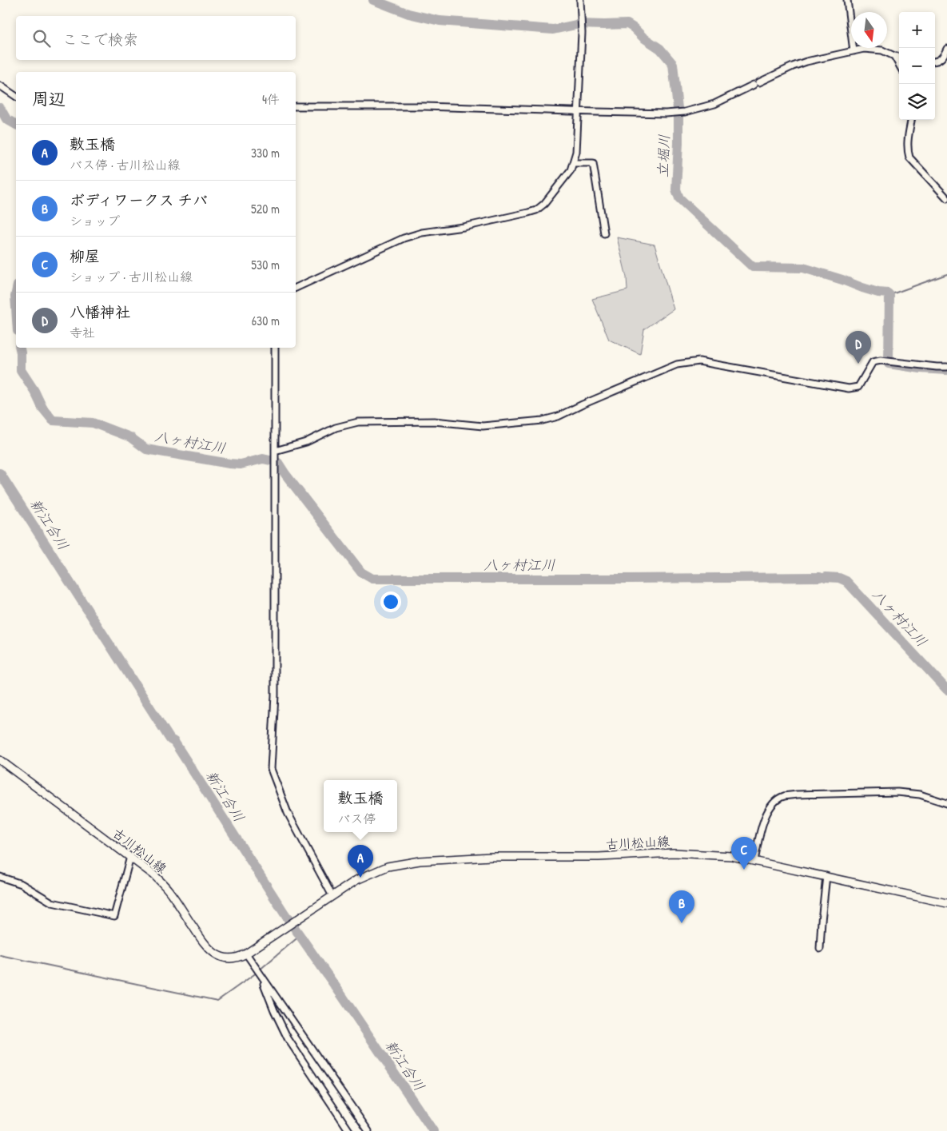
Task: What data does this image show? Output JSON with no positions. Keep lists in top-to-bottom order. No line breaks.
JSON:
{"streets":{"main road":["古川松山線"]},"water":["立堀川","八ヶ村江川","新江合川"],"north":"bottom","page":{"map_buttons":["+","−"],"search":"ここで検索","heading":["周辺","4件"],"list":[{"mark":"A","name":"敷玉橋","note":"バス停 · 古川松山線","value":"330 m"},{"mark":"B","name":"ボディワークス チバ","note":"ショップ","value":"520 m"},{"mark":"C","name":"柳屋","note":"ショップ · 古川松山線","value":"530 m"},{"mark":"D","name":"八幡神社","note":"寺社","value":"630 m"}],"pins":["D","C","A","B"],"popup":["敷玉橋","バス停"]}}
